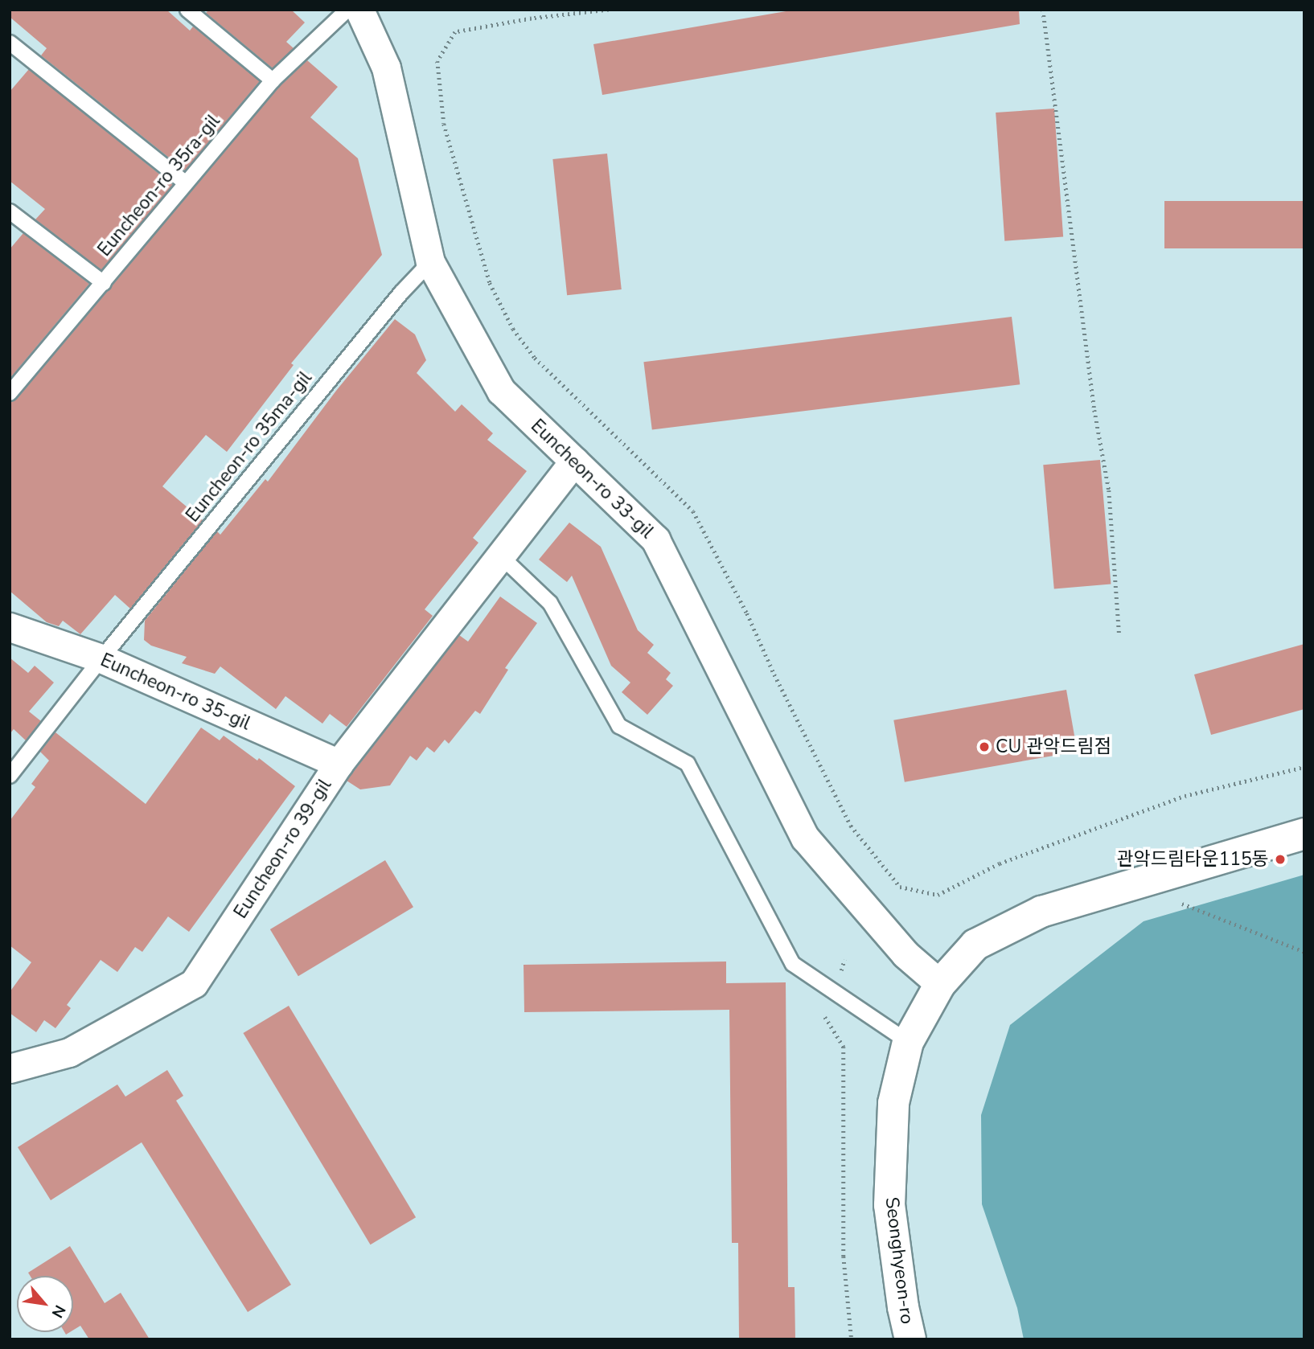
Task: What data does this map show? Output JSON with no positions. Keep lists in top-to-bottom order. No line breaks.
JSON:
{"streets":{"street":["Euncheon-ro 33-gil","Euncheon-ro 35-gil","Euncheon-ro 39-gil","Seonghyeon-ro"],"lane":["Euncheon-ro 35ra-gil","Euncheon-ro 35ma-gil"]},"crossings":[["Euncheon-ro 35ma-gil","Euncheon-ro 33-gil"],["Euncheon-ro 35ma-gil","Euncheon-ro 35-gil"],["Euncheon-ro 33-gil","Euncheon-ro 39-gil"],["Euncheon-ro 33-gil","Seonghyeon-ro"],["Euncheon-ro 35-gil","Euncheon-ro 39-gil"]],"places":["CU 관악드림점","관악드림타운115동"],"north":"bottom right"}
